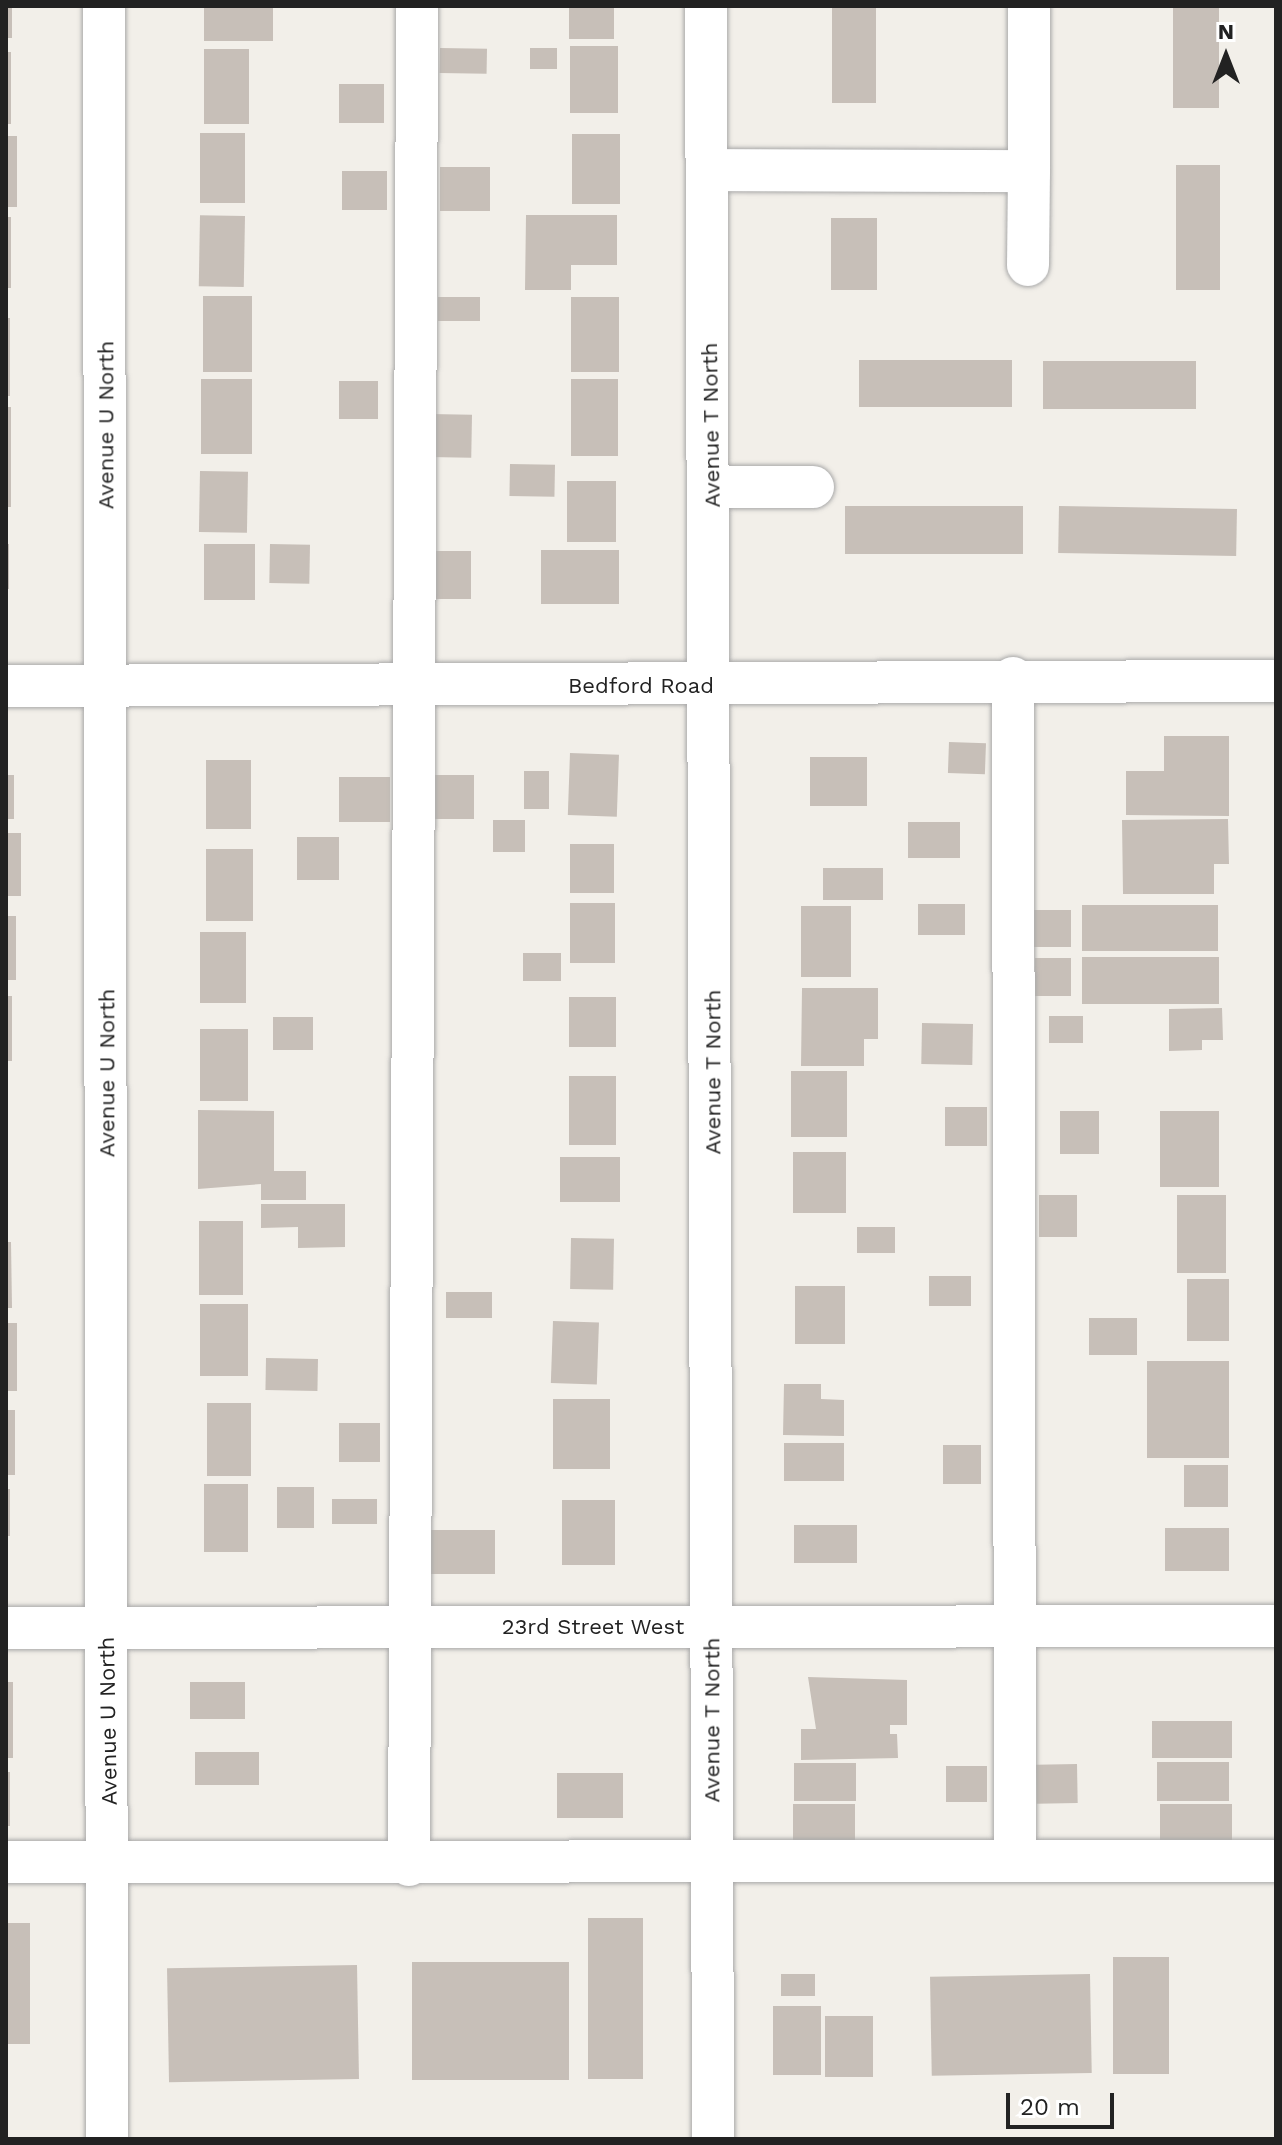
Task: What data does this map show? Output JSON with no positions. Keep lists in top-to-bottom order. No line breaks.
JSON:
{"streets":{"street":["Avenue U North","Avenue T North","Bedford Road","23rd Street West"]},"crossings":[["Avenue U North","Bedford Road"],["Avenue U North","23rd Street West"],["Avenue T North","Bedford Road"],["Avenue T North","23rd Street West"]],"scale_bar":"20 m","north":"top"}
